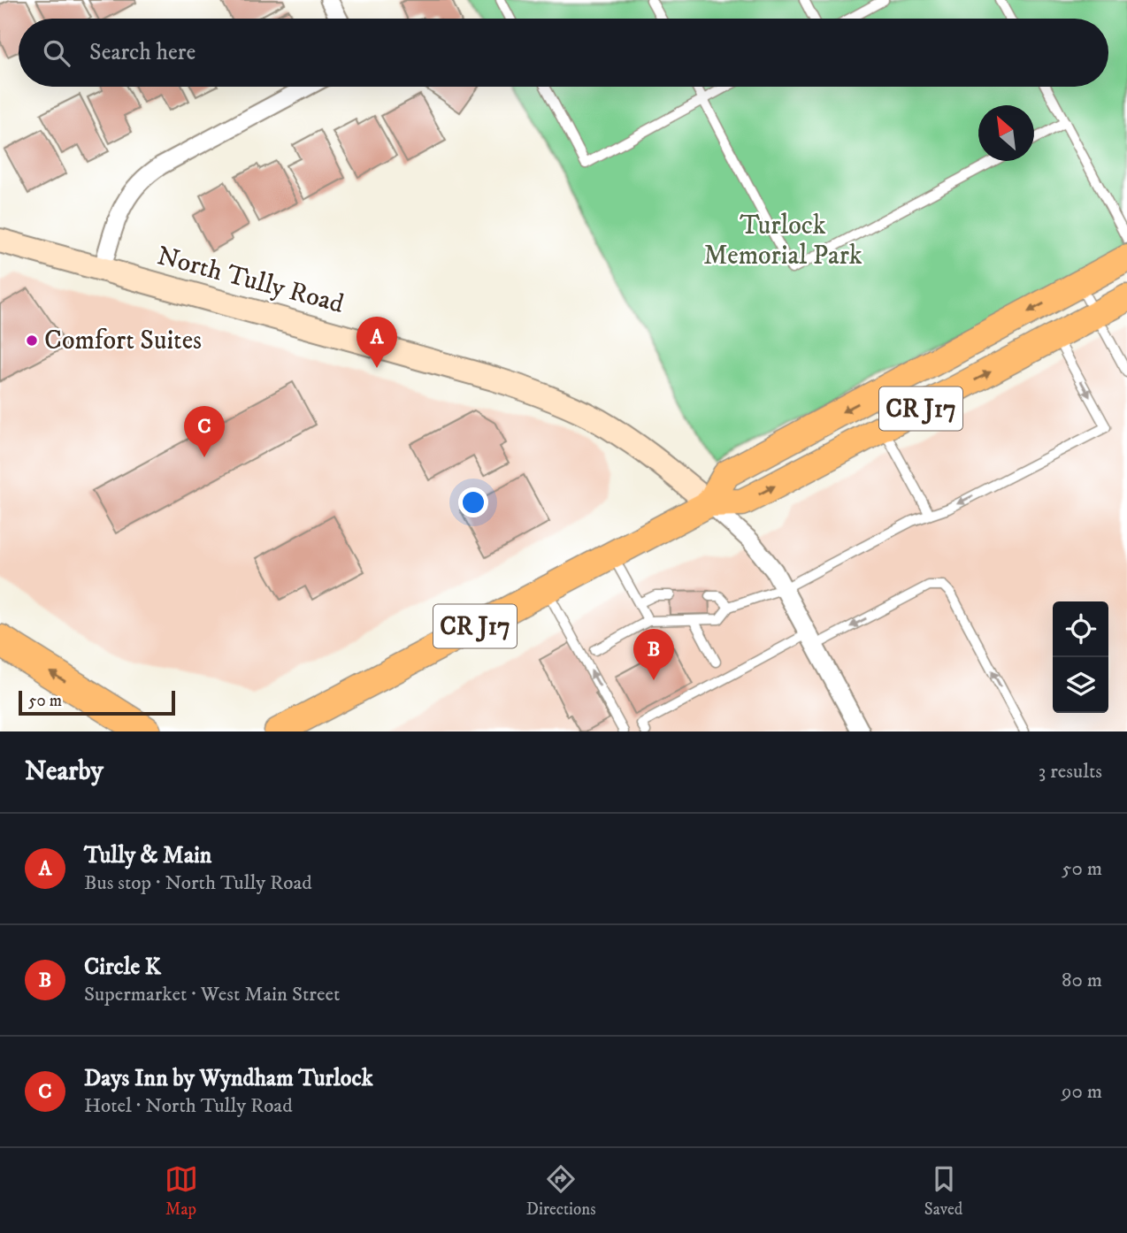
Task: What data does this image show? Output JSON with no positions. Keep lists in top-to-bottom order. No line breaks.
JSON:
{"streets":{"main road":["CR J17"],"street":["North Tully Road"]},"crossings":[["North Tully Road","CR J17"]],"parks":["Turlock Memorial Park"],"places":["Comfort Suites"],"scale_bar":"50 m","north":"top left","page":{"search":"Search here","pins":["A","C","B"],"scale":"50 m","heading":["Nearby","3 results"],"list":[{"mark":"A","name":"Tully & Main","note":"Bus stop · North Tully Road","value":"50 m"},{"mark":"B","name":"Circle K","note":"Supermarket · West Main Street","value":"80 m"},{"mark":"C","name":"Days Inn by Wyndham Turlock","note":"Hotel · North Tully Road","value":"90 m"}],"nav":["Map","Directions","Saved"]}}
